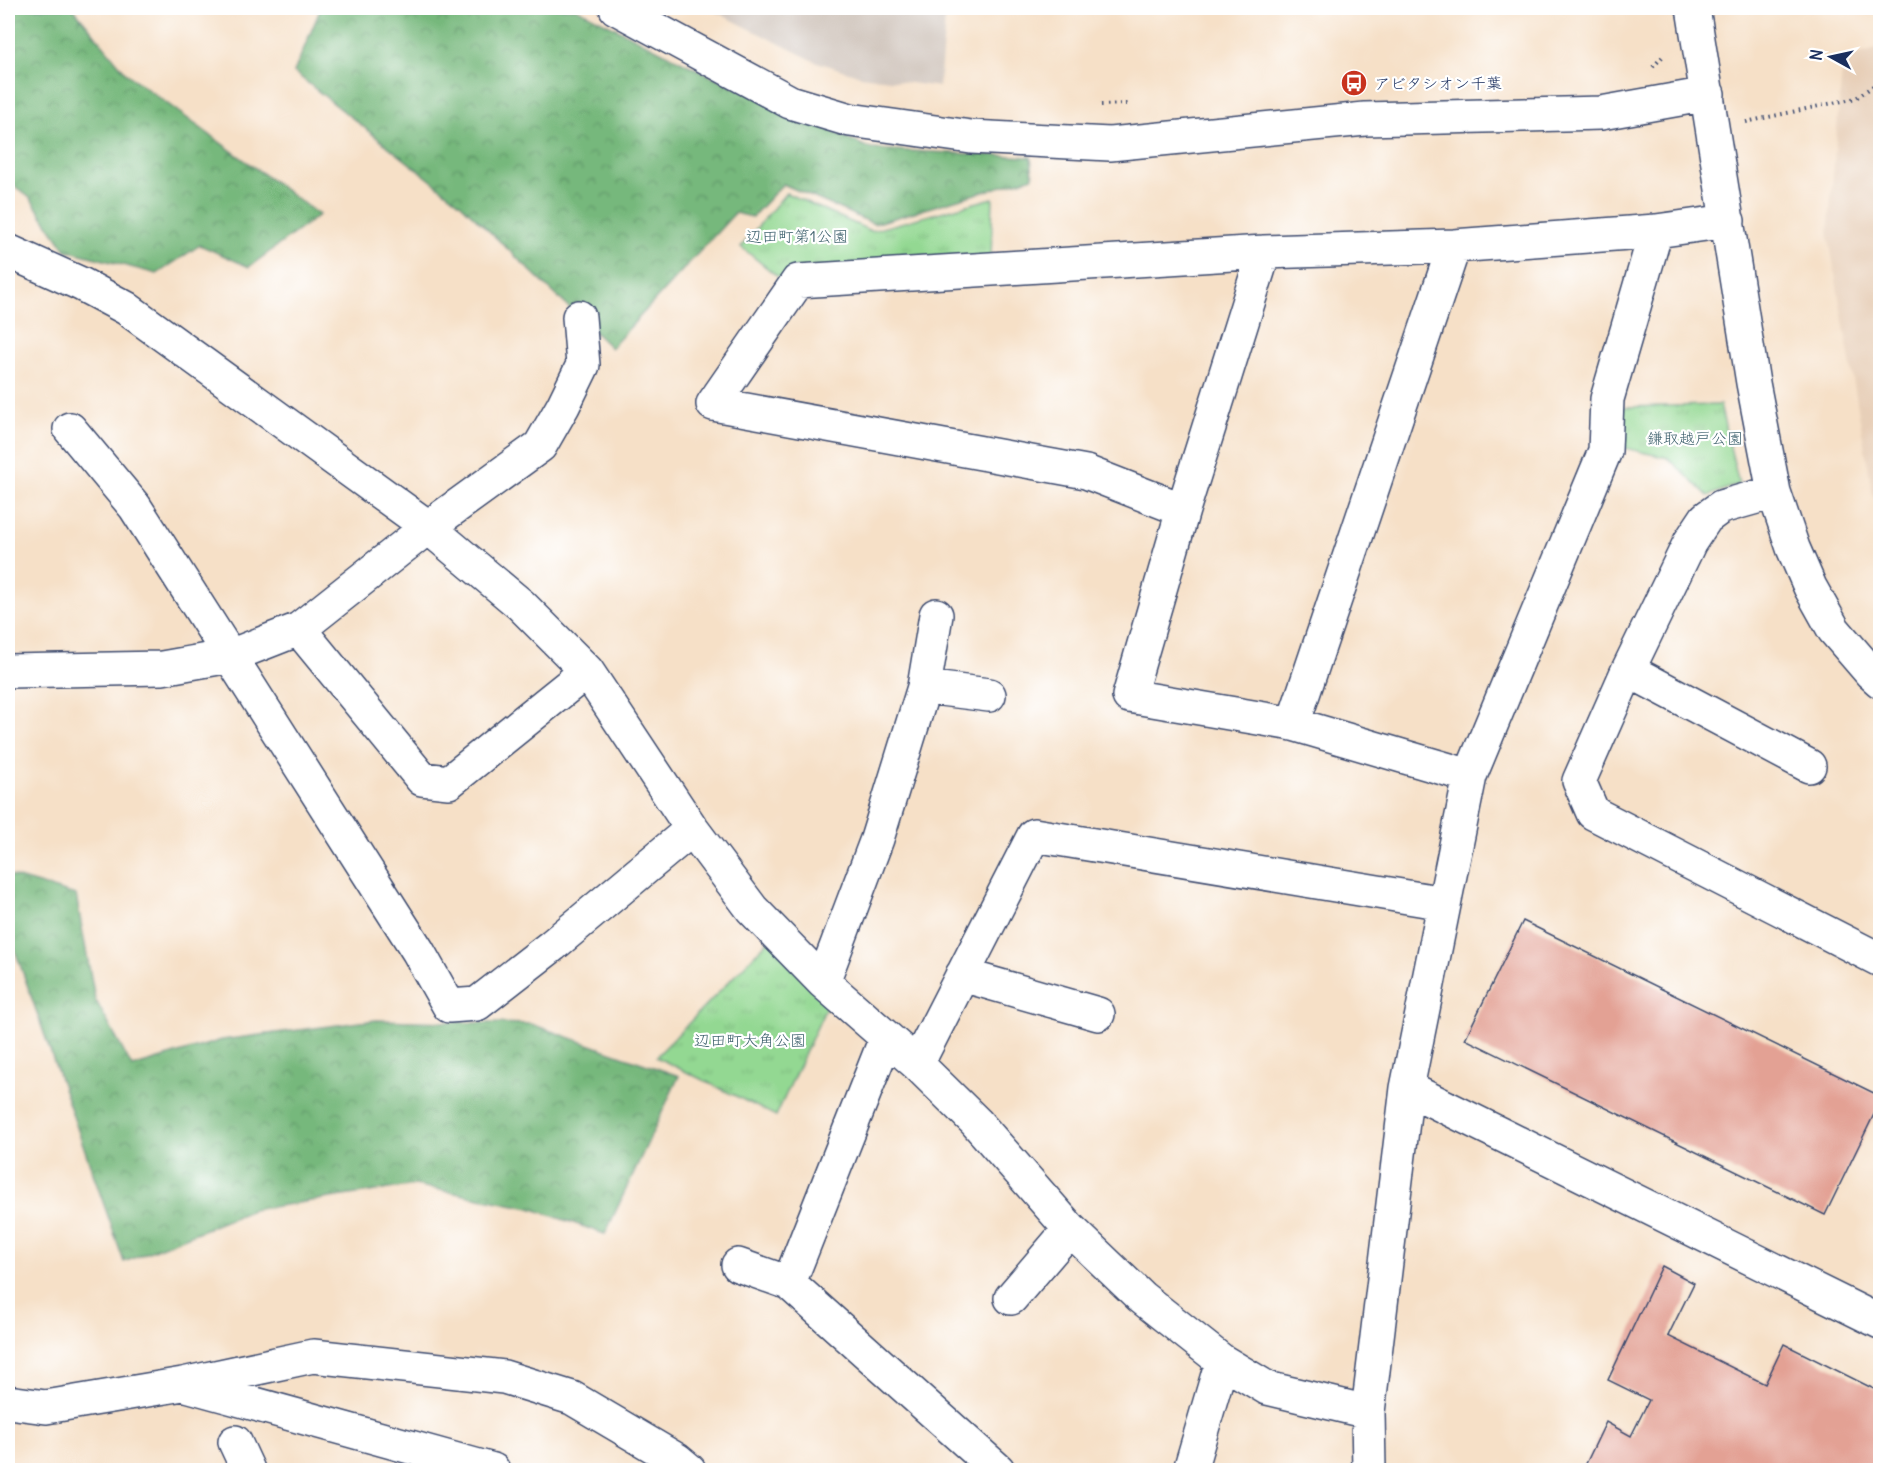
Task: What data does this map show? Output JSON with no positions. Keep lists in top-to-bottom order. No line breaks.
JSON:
{"parks":["辺田町第1公園","鎌取越戸公園","辺田町大角公園"],"places":{"bus stop":["アビタシオン千葉"]},"north":"left"}
